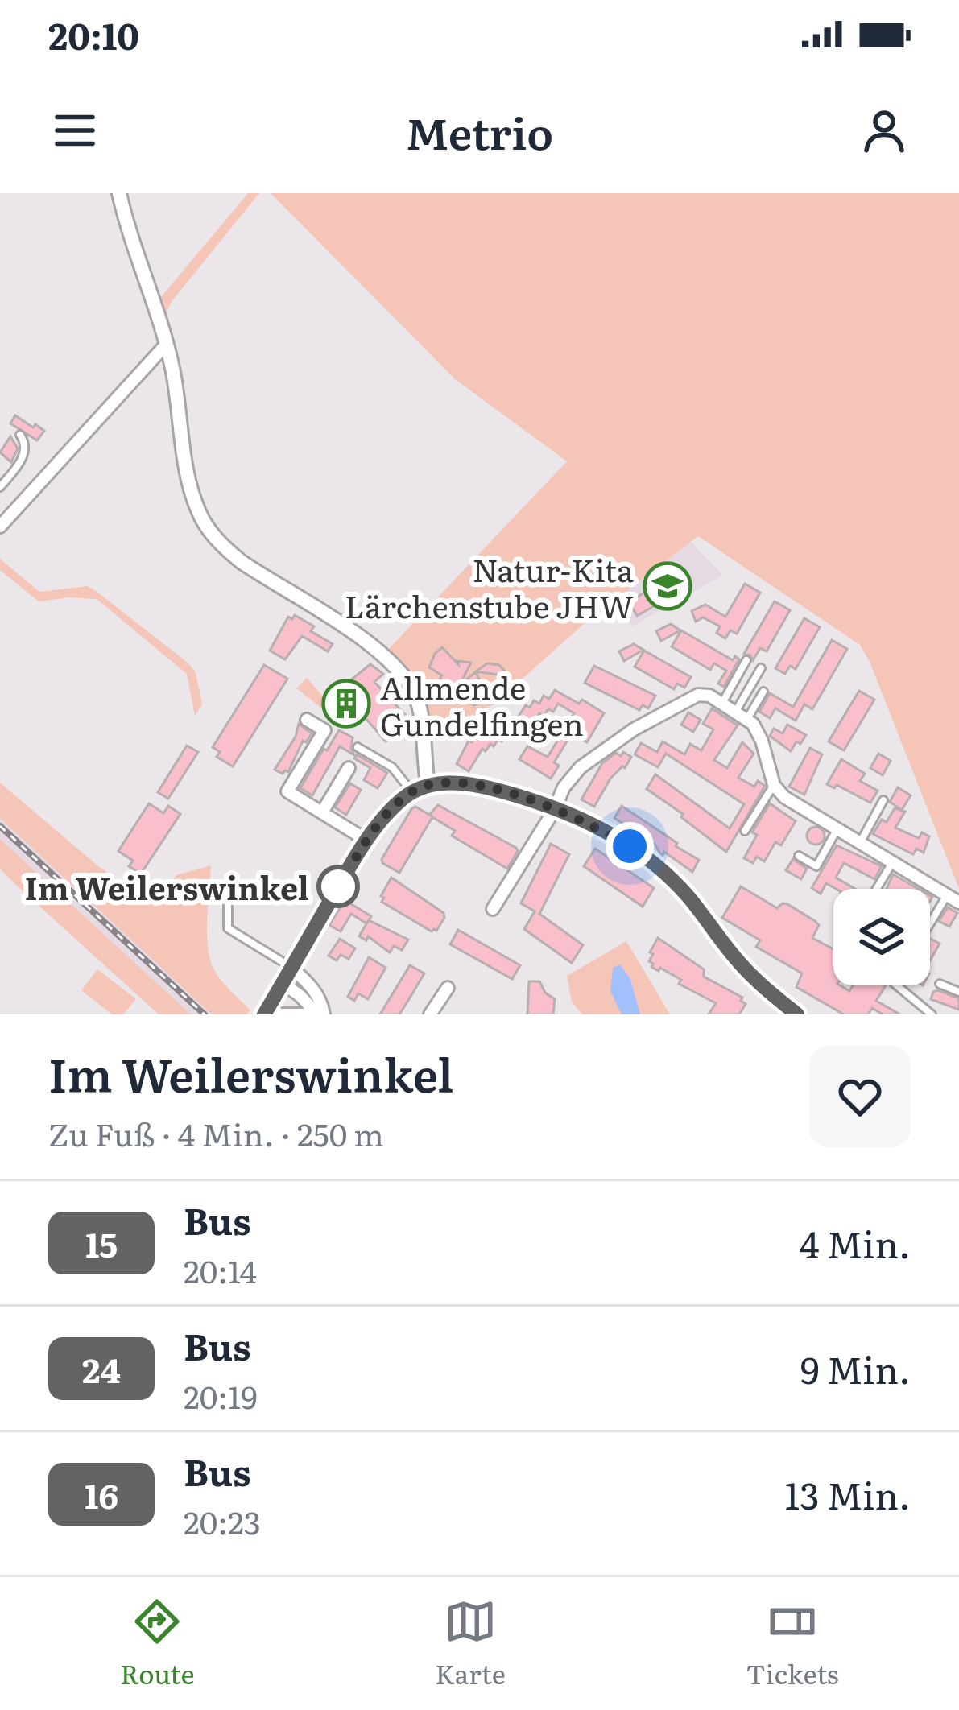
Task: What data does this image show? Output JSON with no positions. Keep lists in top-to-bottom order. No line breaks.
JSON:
{"places":{"school or university":["Natur-Kita Lärchenstube JHW"],"building":["Allmende Gundelfingen"],"other":["Im Weilerswinkel"]},"lines":["bus line 15"],"page":{"status":"20:10","header":"Metrio","heading":["Im Weilerswinkel","Zu Fuß · 4 Min. · 250 m"],"list":[{"mark":"15","name":"Bus","note":"20:14","value":"4 Min."},{"mark":"24","name":"Bus","note":"20:19","value":"9 Min."},{"mark":"16","name":"Bus","note":"20:23","value":"13 Min."}],"tabs":["Route","Karte","Tickets"]}}
